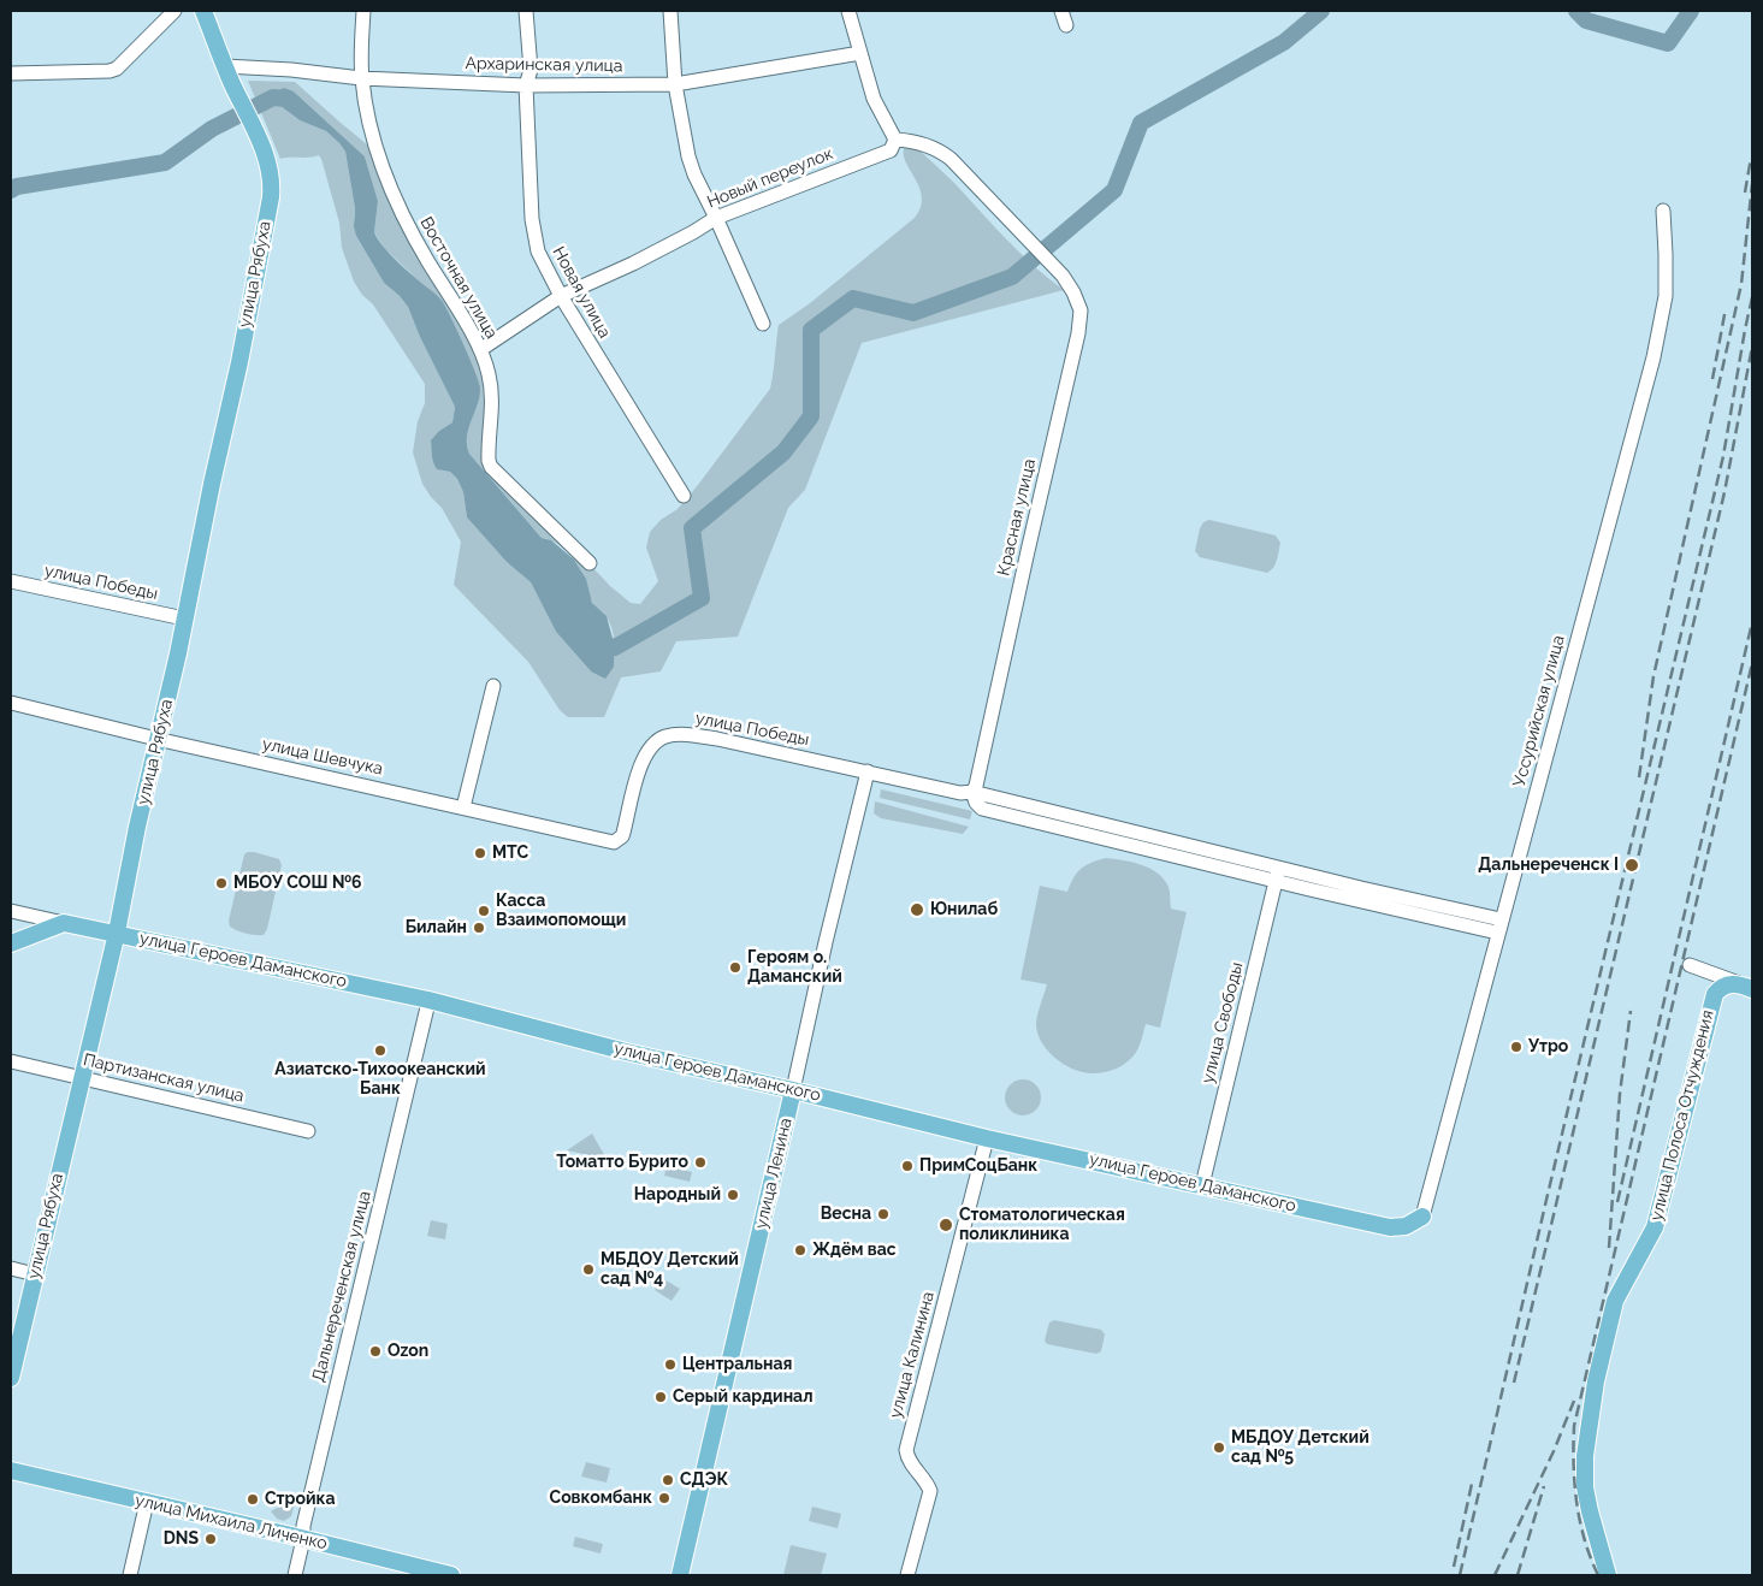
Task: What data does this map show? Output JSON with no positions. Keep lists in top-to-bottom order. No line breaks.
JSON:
{"streets":{"main road":["улица Рябуха","улица Героев Даманского","улица Полоса Отчуждения","улица Ленина","улица Михаила Личенко"],"street":["Архаринская улица","Новый переулок","Восточная улица","Новая улица","Красная улица","улица Победы","Уссурийская улица","улица Шевчука","улица Свободы","Партизанская улица","Дальнереченская улица","улица Калинина"]},"crossings":[["Архаринская улица","улица Рябуха"],["Архаринская улица","Восточная улица"],["Архаринская улица","Новая улица"],["Новый переулок","Восточная улица"],["Новый переулок","Новая улица"],["Новый переулок","Красная улица"],["улица Рябуха","улица Победы"],["улица Рябуха","улица Шевчука"],["улица Рябуха","улица Героев Даманского"],["улица Рябуха","Партизанская улица"],["Красная улица","улица Победы"],["улица Победы","Уссурийская улица"],["улица Победы","улица Шевчука"],["улица Победы","улица Свободы"],["улица Победы","улица Ленина"],["Уссурийская улица","улица Героев Даманского"],["улица Героев Даманского","улица Свободы"],["улица Героев Даманского","улица Ленина"],["улица Героев Даманского","улица Калинина"],["Дальнереченская улица","улица Михаила Личенко"]],"places":["МТС","Дальнереченск I","МБОУ СОШ №6","Юнилаб","Касса Взаимопомощи","Билайн","Героям о. Даманский","Утро","Азиатско-Тихоокеанский Банк","Томатто Бурито","ПримСоцБанк","Народный","Весна","Стоматологическая поликлиника","Ждём вас","МБДОУ Детский сад №4","Ozon","Центральная","Серый кардинал","МБДОУ Детский сад №5","СДЭК","Совкомбанк","Стройка","DNS"]}
